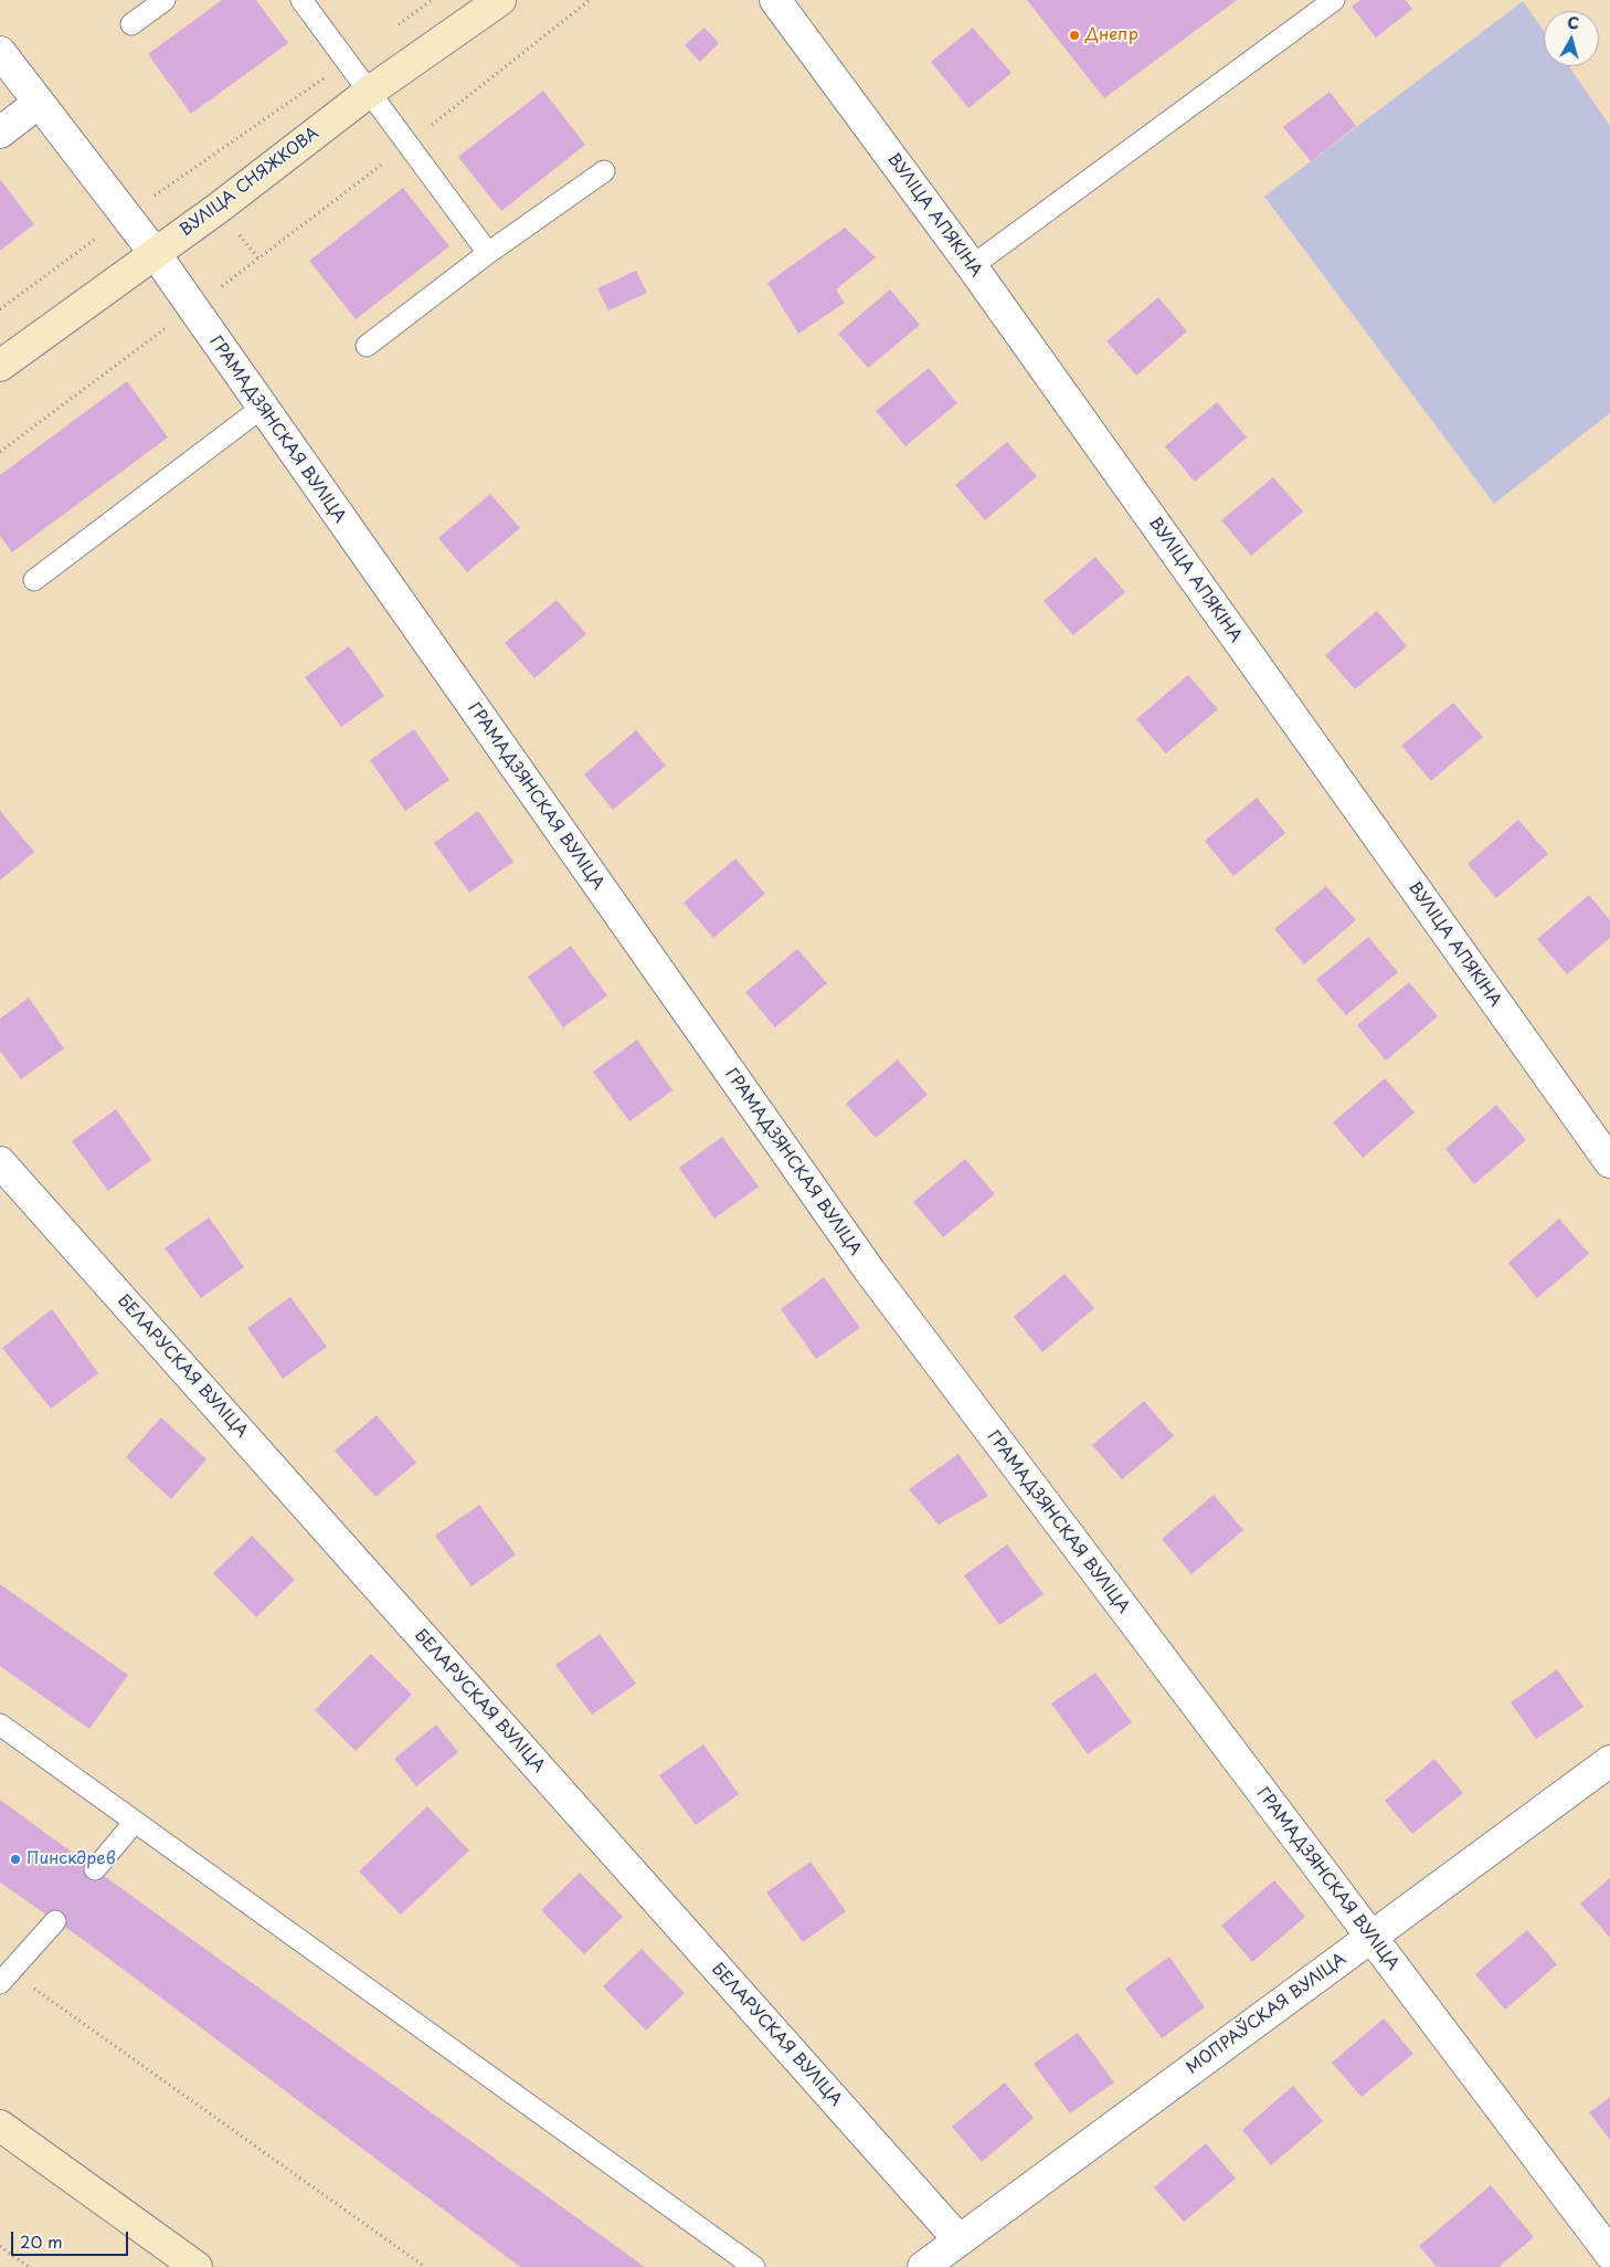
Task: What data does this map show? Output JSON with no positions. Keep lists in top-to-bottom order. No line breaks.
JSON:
{"streets":{"street":["ВУЛІЦА СНЯЖКОВА","ВУЛІЦА АПЯКІНА","ГРАМАДЗЯНСКАЯ ВУЛІЦА","БЕЛАРУСКАЯ ВУЛІЦА","МОПРАЎСКАЯ ВУЛІЦА"]},"crossings":[["ВУЛІЦА СНЯЖКОВА","ГРАМАДЗЯНСКАЯ ВУЛІЦА"],["ГРАМАДЗЯНСКАЯ ВУЛІЦА","МОПРАЎСКАЯ ВУЛІЦА"],["БЕЛАРУСКАЯ ВУЛІЦА","МОПРАЎСКАЯ ВУЛІЦА"]],"places":["Днепр","Пинскдрев"],"scale_bar":"20 m","north":"top"}
